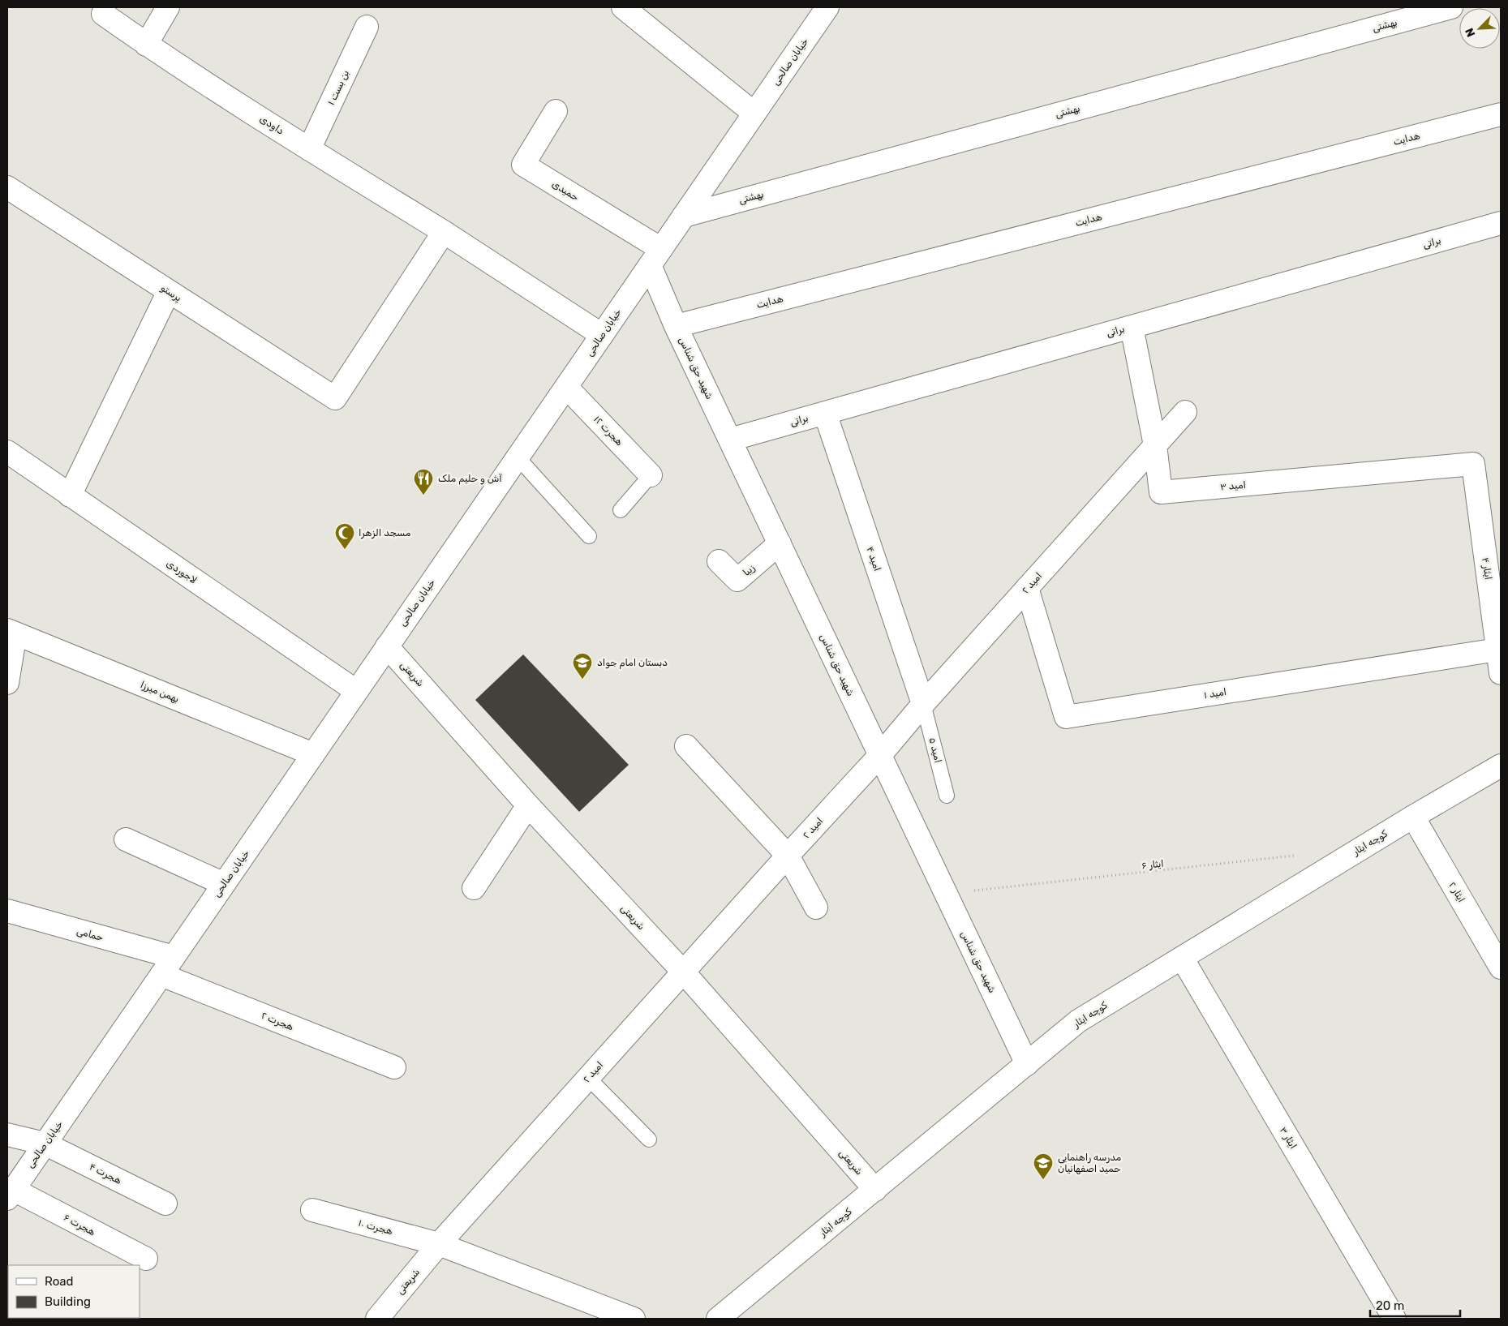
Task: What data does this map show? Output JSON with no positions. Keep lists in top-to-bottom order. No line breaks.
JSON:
{"streets":{"street":["بهشتی","خیابان صالحی","بن بست ۱","داودی","هدایت","حمیدی","براتی","پرستو","شهید حق شناس","هجرت ۱۲","امید ۳","امید ۴","ایثار ۴","زیبا","لاجوردی","امید ۲","شریعتی","بهمن میرزا","امید ۱","کوچه ایثار","ایثار ۲","حمامی","هجرت ۲","ایثار ۳","هجرت ۴","هجرت ۶","هجرت ۱۰"],"lane":["امید ۵"],"path":["ایثار ۶"]},"crossings":[["بهشتی","خیابان صالحی"],["خیابان صالحی","داودی"],["خیابان صالحی","حمیدی"],["خیابان صالحی","شهید حق شناس"],["خیابان صالحی","هجرت ۱۲"],["خیابان صالحی","لاجوردی"],["خیابان صالحی","شریعتی"],["خیابان صالحی","بهمن میرزا"],["خیابان صالحی","حمامی"],["خیابان صالحی","هجرت ۲"],["خیابان صالحی","هجرت ۴"],["خیابان صالحی","هجرت ۶"],["بن بست ۱","داودی"],["داودی","پرستو"],["هدایت","شهید حق شناس"],["حمیدی","شهید حق شناس"],["براتی","شهید حق شناس"],["براتی","امید ۳"],["براتی","امید ۴"],["شهید حق شناس","زیبا"],["شهید حق شناس","امید ۲"],["شهید حق شناس","کوچه ایثار"],["شهید حق شناس","ایثار ۶"],["امید ۳","ایثار ۴"],["امید ۳","امید ۲"],["امید ۴","امید ۲"],["امید ۴","امید ۵"],["ایثار ۴","امید ۱"],["امید ۲","شریعتی"],["امید ۲","امید ۱"],["امید ۲","امید ۵"],["امید ۲","هجرت ۱۰"],["شریعتی","کوچه ایثار"],["شریعتی","هجرت ۱۰"],["کوچه ایثار","ایثار ۲"],["کوچه ایثار","ایثار ۳"]],"places":{"restaurant":["آش و حلیم ملک"],"mosque":["مسجد الزهرا"],"school or university":["دبستان امام جواد","مدرسه راهنمایی حمید اصفهانیان"]},"legend":["Road","Building"],"scale_bar":"20 m","north":"bottom left"}
